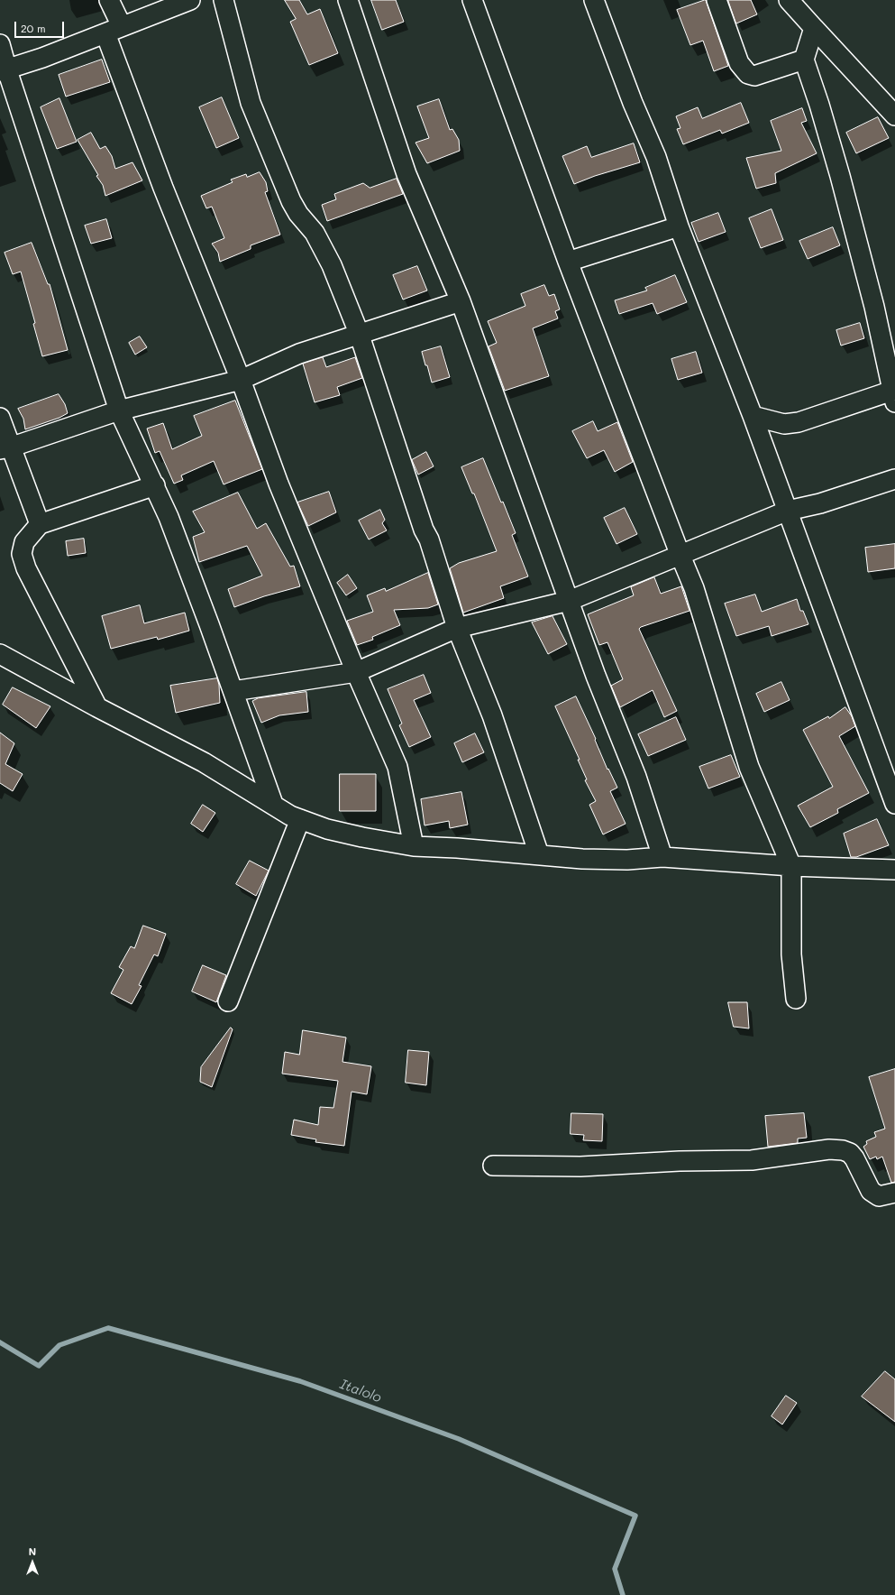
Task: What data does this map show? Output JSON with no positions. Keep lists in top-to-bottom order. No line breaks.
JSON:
{"water":["Italolo"],"scale_bar":"20 m","north":"top"}
